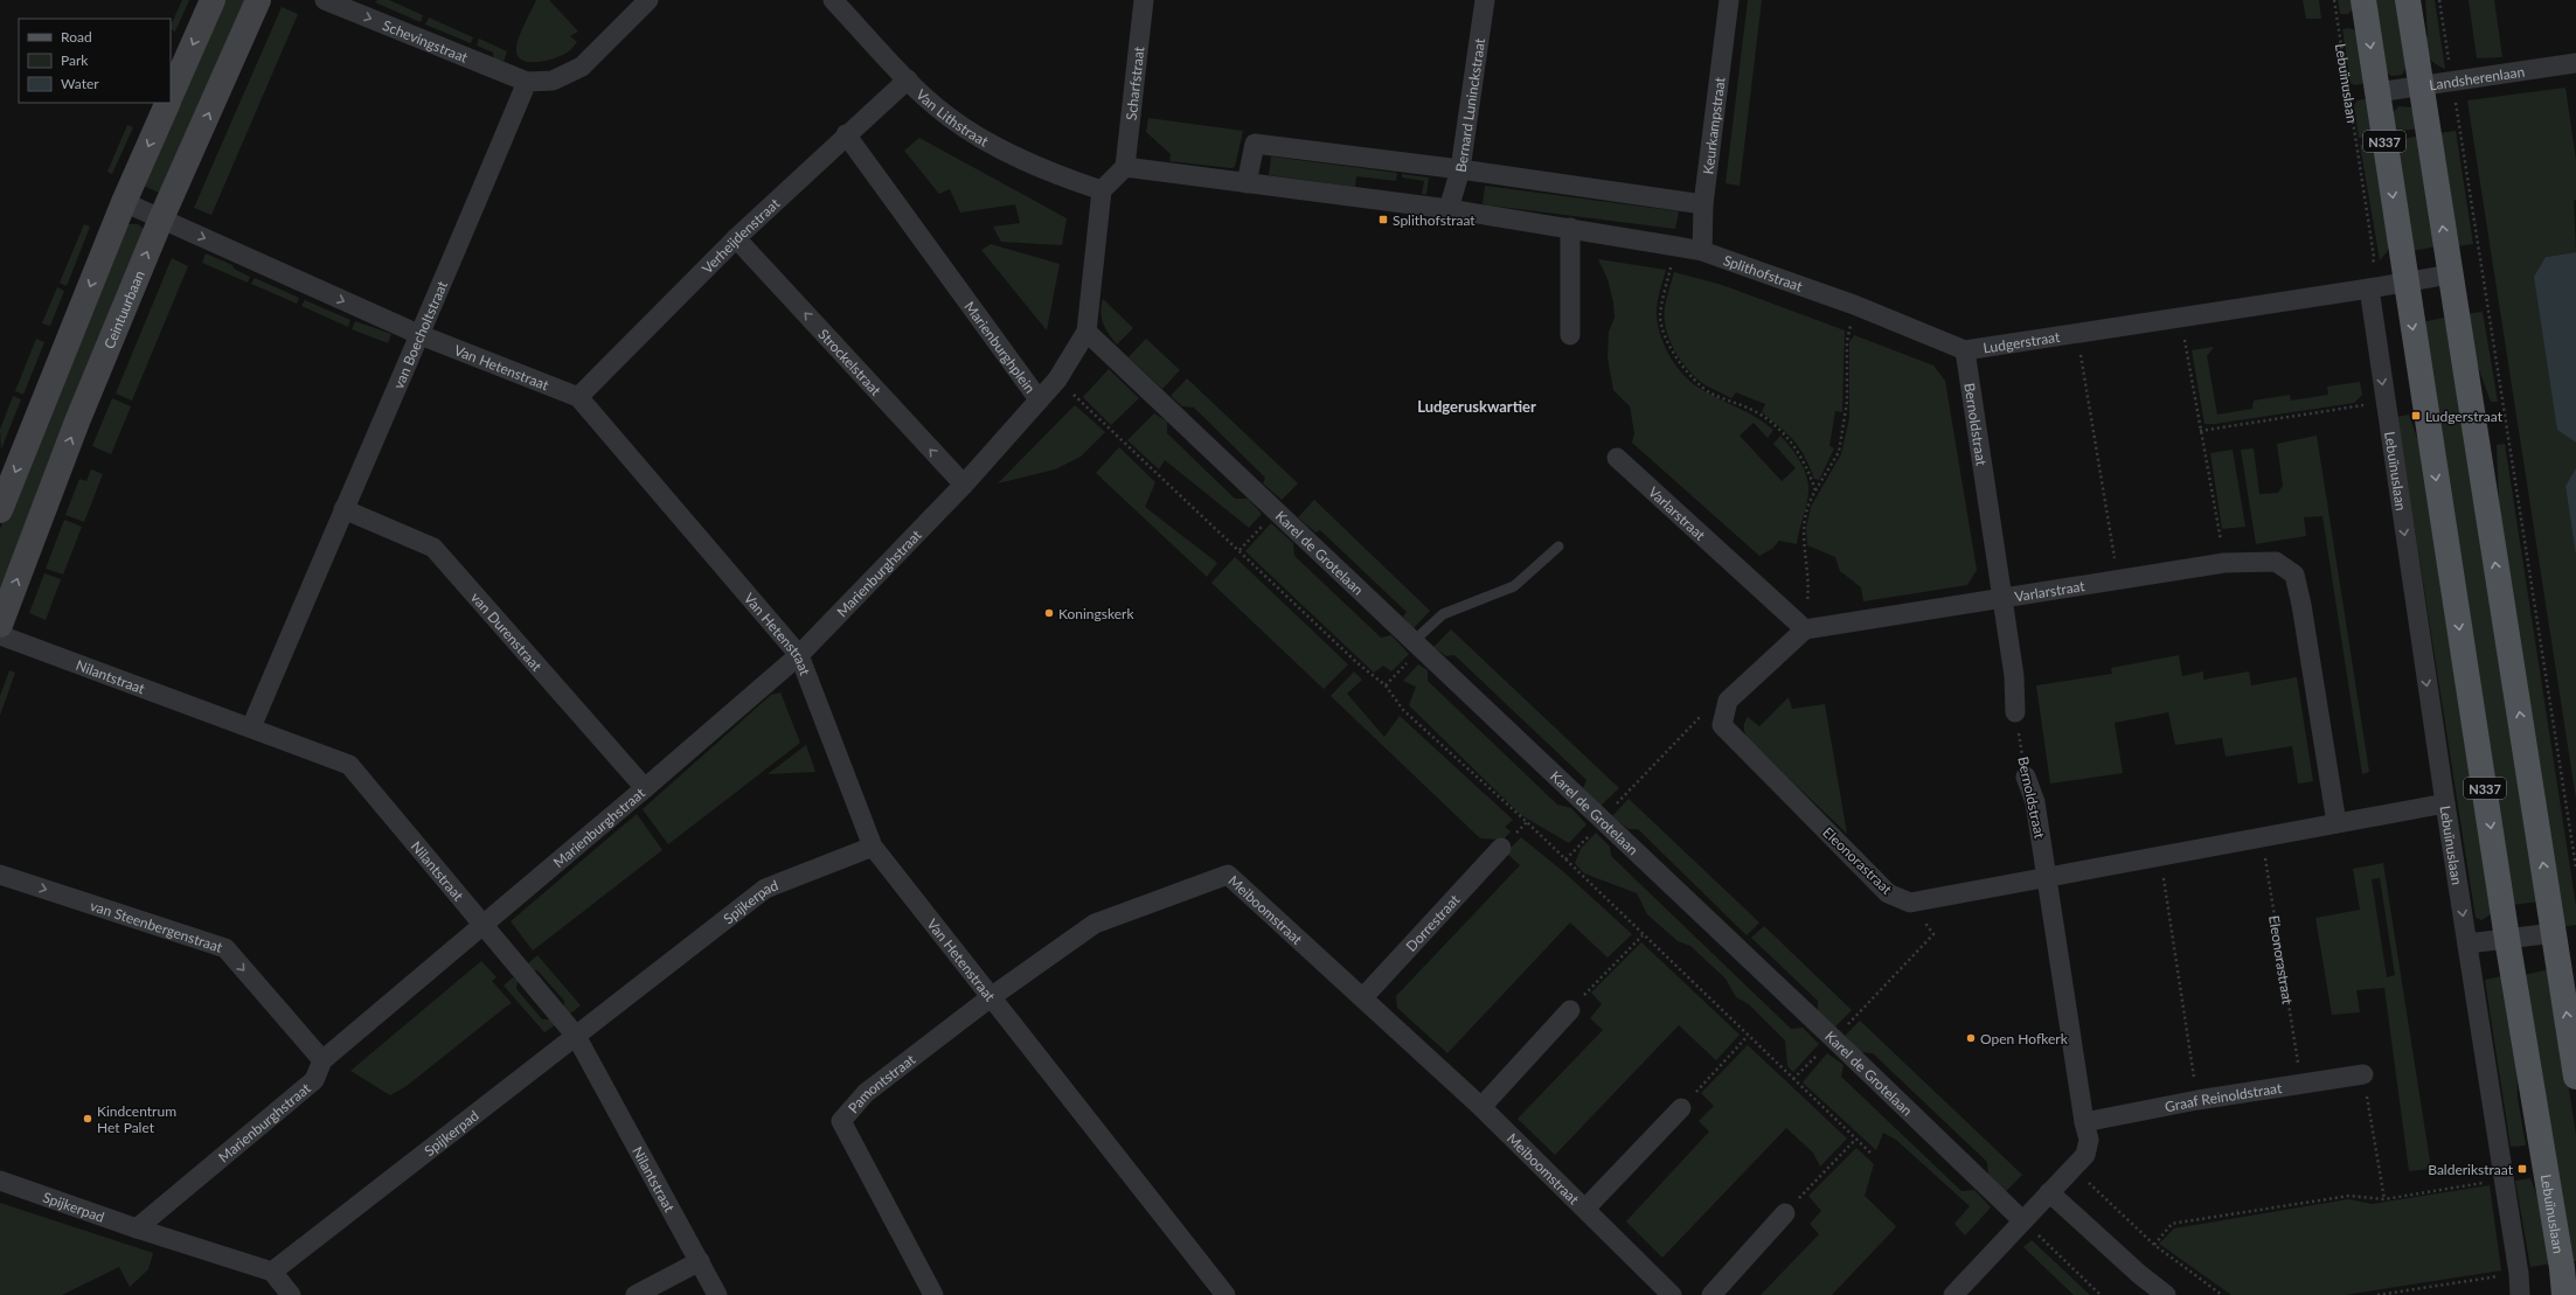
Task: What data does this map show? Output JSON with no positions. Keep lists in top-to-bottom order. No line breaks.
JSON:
{"streets":{"main road":["Lebuïnuslaan","N337"],"street":["Schevingstraat","Landsherenlaan","Scharfstraat","Bernard Luninckstraat","Van Lithstraat","Keurkampstraat","Verheijdenstraat","Splithofstraat","Ceintuurbaan","van Boecholtstraat","Ludgerstraat","Marienburghplein","Strockelstraat","Van Hetenstraat","Bernoldstraat","Varlarstraat","Karel de Grotelaan","Marienburghstraat","van Durenstraat","Nilantstraat","Eleonorastraat","Spijkerpad","Meiboomstraat","Dorrestraat","van Steenbergenstraat","Pamontstraat","Graaf Reinoldstraat"]},"crossings":[["Schevingstraat","van Boecholtstraat"],["Landsherenlaan","Lebuïnuslaan"],["Scharfstraat","Splithofstraat"],["Lebuïnuslaan","Ludgerstraat"],["Bernard Luninckstraat","Splithofstraat"],["Van Lithstraat","Verheijdenstraat"],["Van Lithstraat","Marienburghplein"],["Keurkampstraat","Splithofstraat"],["Verheijdenstraat","Marienburghplein"],["Verheijdenstraat","Strockelstraat"],["Verheijdenstraat","Van Hetenstraat"],["Splithofstraat","Ludgerstraat"],["Splithofstraat","Bernoldstraat"],["Ceintuurbaan","Van Hetenstraat"],["van Boecholtstraat","Van Hetenstraat"],["van Boecholtstraat","van Durenstraat"],["van Boecholtstraat","Nilantstraat"],["Ludgerstraat","Bernoldstraat"],["Ludgerstraat","Varlarstraat"],["Marienburghplein","Karel de Grotelaan"],["Marienburghplein","Marienburghstraat"],["Strockelstraat","Marienburghstraat"],["Van Hetenstraat","Marienburghstraat"],["Van Hetenstraat","Spijkerpad"],["Van Hetenstraat","Meiboomstraat"],["Van Hetenstraat","Pamontstraat"],["Bernoldstraat","Varlarstraat"],["Bernoldstraat","Karel de Grotelaan"],["Bernoldstraat","Graaf Reinoldstraat"],["Marienburghstraat","van Durenstraat"],["Marienburghstraat","Nilantstraat"],["Marienburghstraat","Spijkerpad"],["Marienburghstraat","van Steenbergenstraat"],["Nilantstraat","Spijkerpad"],["Eleonorastraat","Graaf Reinoldstraat"],["Meiboomstraat","Dorrestraat"],["Meiboomstraat","Pamontstraat"]],"one_way":["Schevingstraat","Strockelstraat","van Steenbergenstraat"],"districts":["Ludgeruskwartier"],"places":{"transit":["Splithofstraat","Ludgerstraat","Balderikstraat"],"other":["Koningskerk","Open Hofkerk","Kindcentrum Het Palet"]},"legend":["Road","Park","Water"]}
